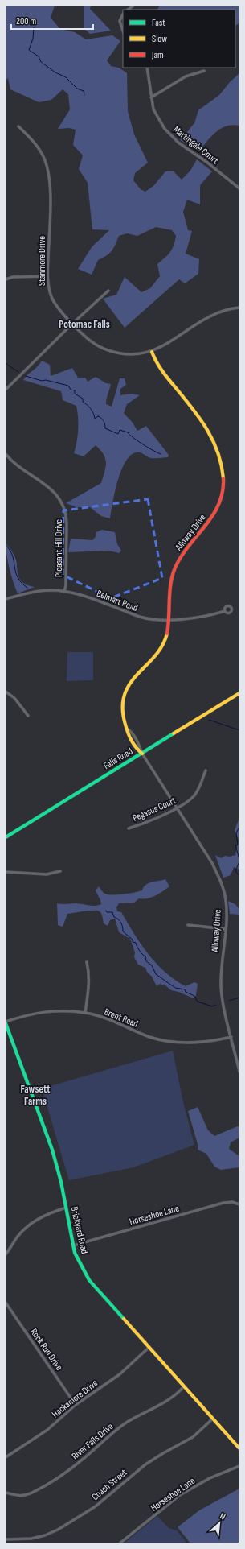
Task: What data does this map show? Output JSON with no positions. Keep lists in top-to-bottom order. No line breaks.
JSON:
{"streets":{"street":["Martingale Court","Stanmore Drive","Alloway Drive","Pleasant Hill Drive","Belmart Road","Falls Road","Pegasus Court","Brent Road","Horseshoe Lane","Brickyard Road","Rock Run Drive","Hackamore Drive","River Falls Drive","Coach Street"]},"crossings":[["Stanmore Drive","Alloway Drive"],["Alloway Drive","Belmart Road"],["Alloway Drive","Falls Road"],["Alloway Drive","Pegasus Court"],["Alloway Drive","Brent Road"],["Pleasant Hill Drive","Belmart Road"],["Brent Road","Brickyard Road"],["Horseshoe Lane","Brickyard Road"],["Brickyard Road","Hackamore Drive"],["Brickyard Road","River Falls Drive"],["Brickyard Road","Coach Street"],["Rock Run Drive","Hackamore Drive"]],"districts":["Potomac Falls","Fawsett Farms"],"legend":["Fast","Slow","Jam"],"scale_bar":"200 m","north":"top right"}
